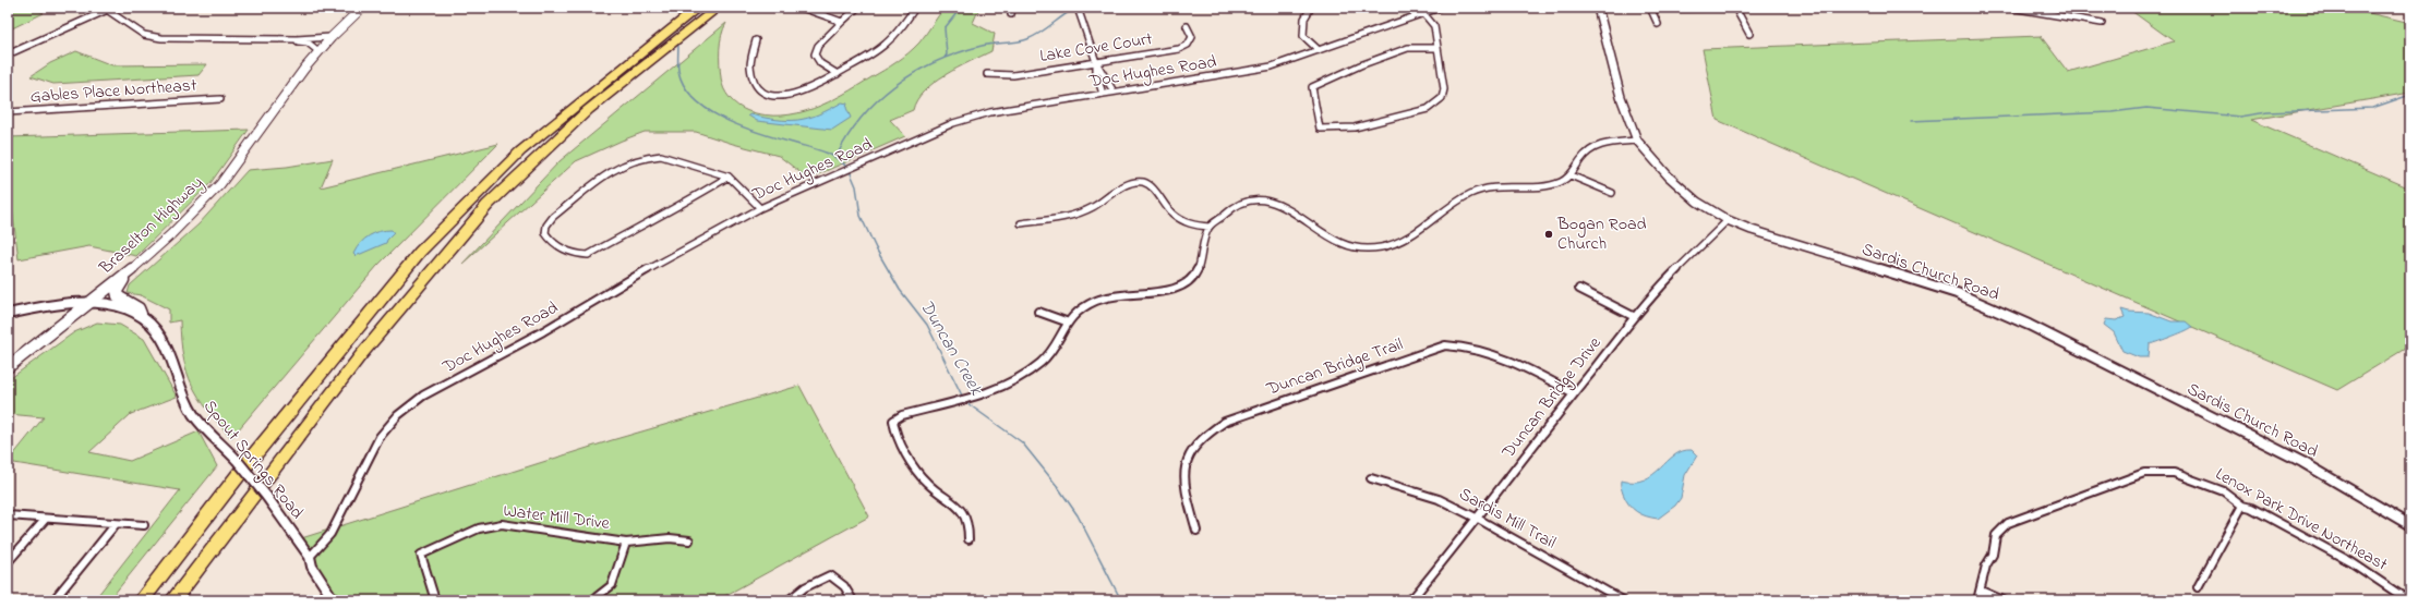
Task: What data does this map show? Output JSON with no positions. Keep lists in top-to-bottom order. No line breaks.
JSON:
{"streets":{"main road":["Braselton Highway"],"street":["Lake Cove Court","Doc Hughes Road","Gables Place Northeast","Sardis Church Road","Duncan Bridge Trail","Duncan Bridge Drive","Spout Springs Road","Water Mill Drive","Sardis Mill Trail","Lenox Park Drive Northeast"]},"crossings":[["Doc Hughes Road","Spout Springs Road"],["Braselton Highway","Spout Springs Road"],["Sardis Church Road","Duncan Bridge Drive"],["Duncan Bridge Trail","Duncan Bridge Drive"],["Duncan Bridge Drive","Sardis Mill Trail"]],"water":["Duncan Creek"],"places":["Bogan Road Church"]}
